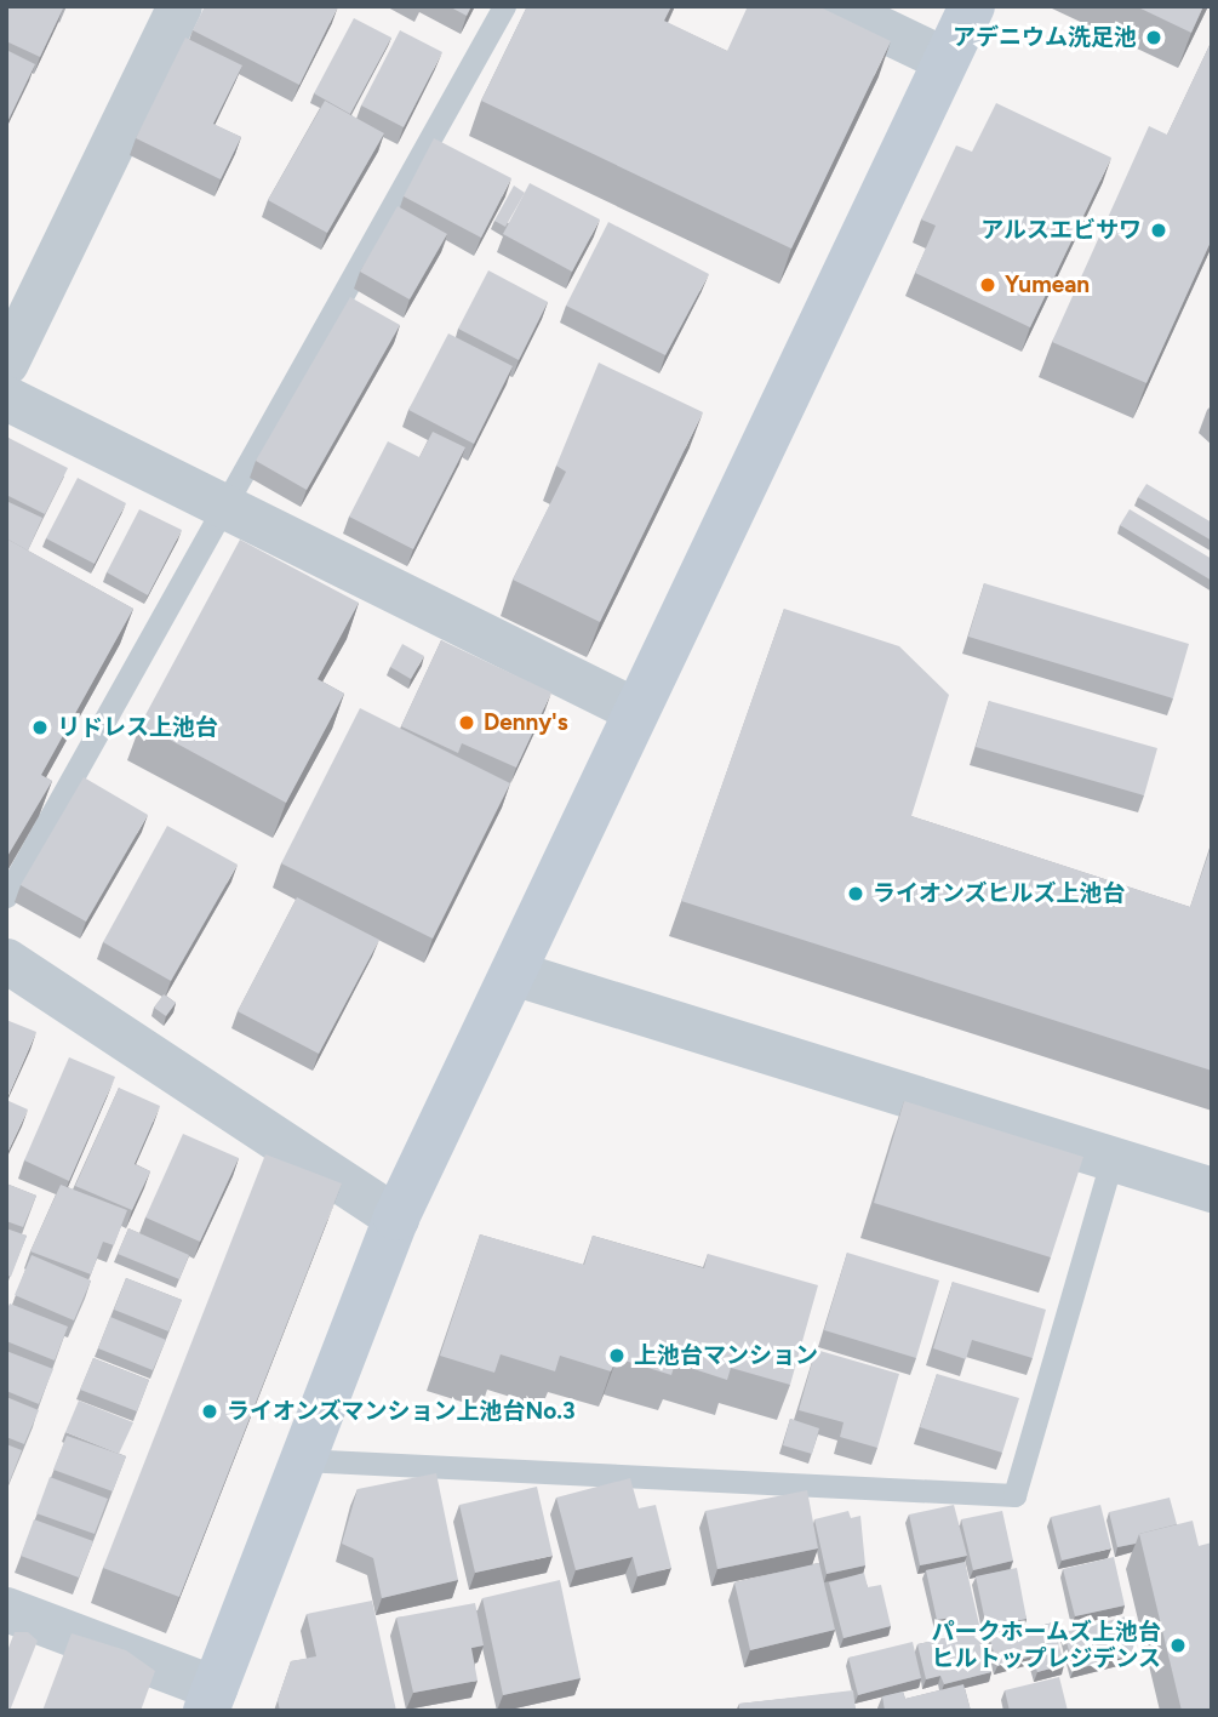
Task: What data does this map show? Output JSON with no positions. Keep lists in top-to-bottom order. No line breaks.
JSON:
{"places":["アデニウム洗足池","アルスエビサワ","Yumean","Denny's","リドレス上池台","ライオンズヒルズ上池台","上池台マンション","ライオンズマンション上池台No.3","パークホームズ上池台 ヒルトップレジデンス"]}
